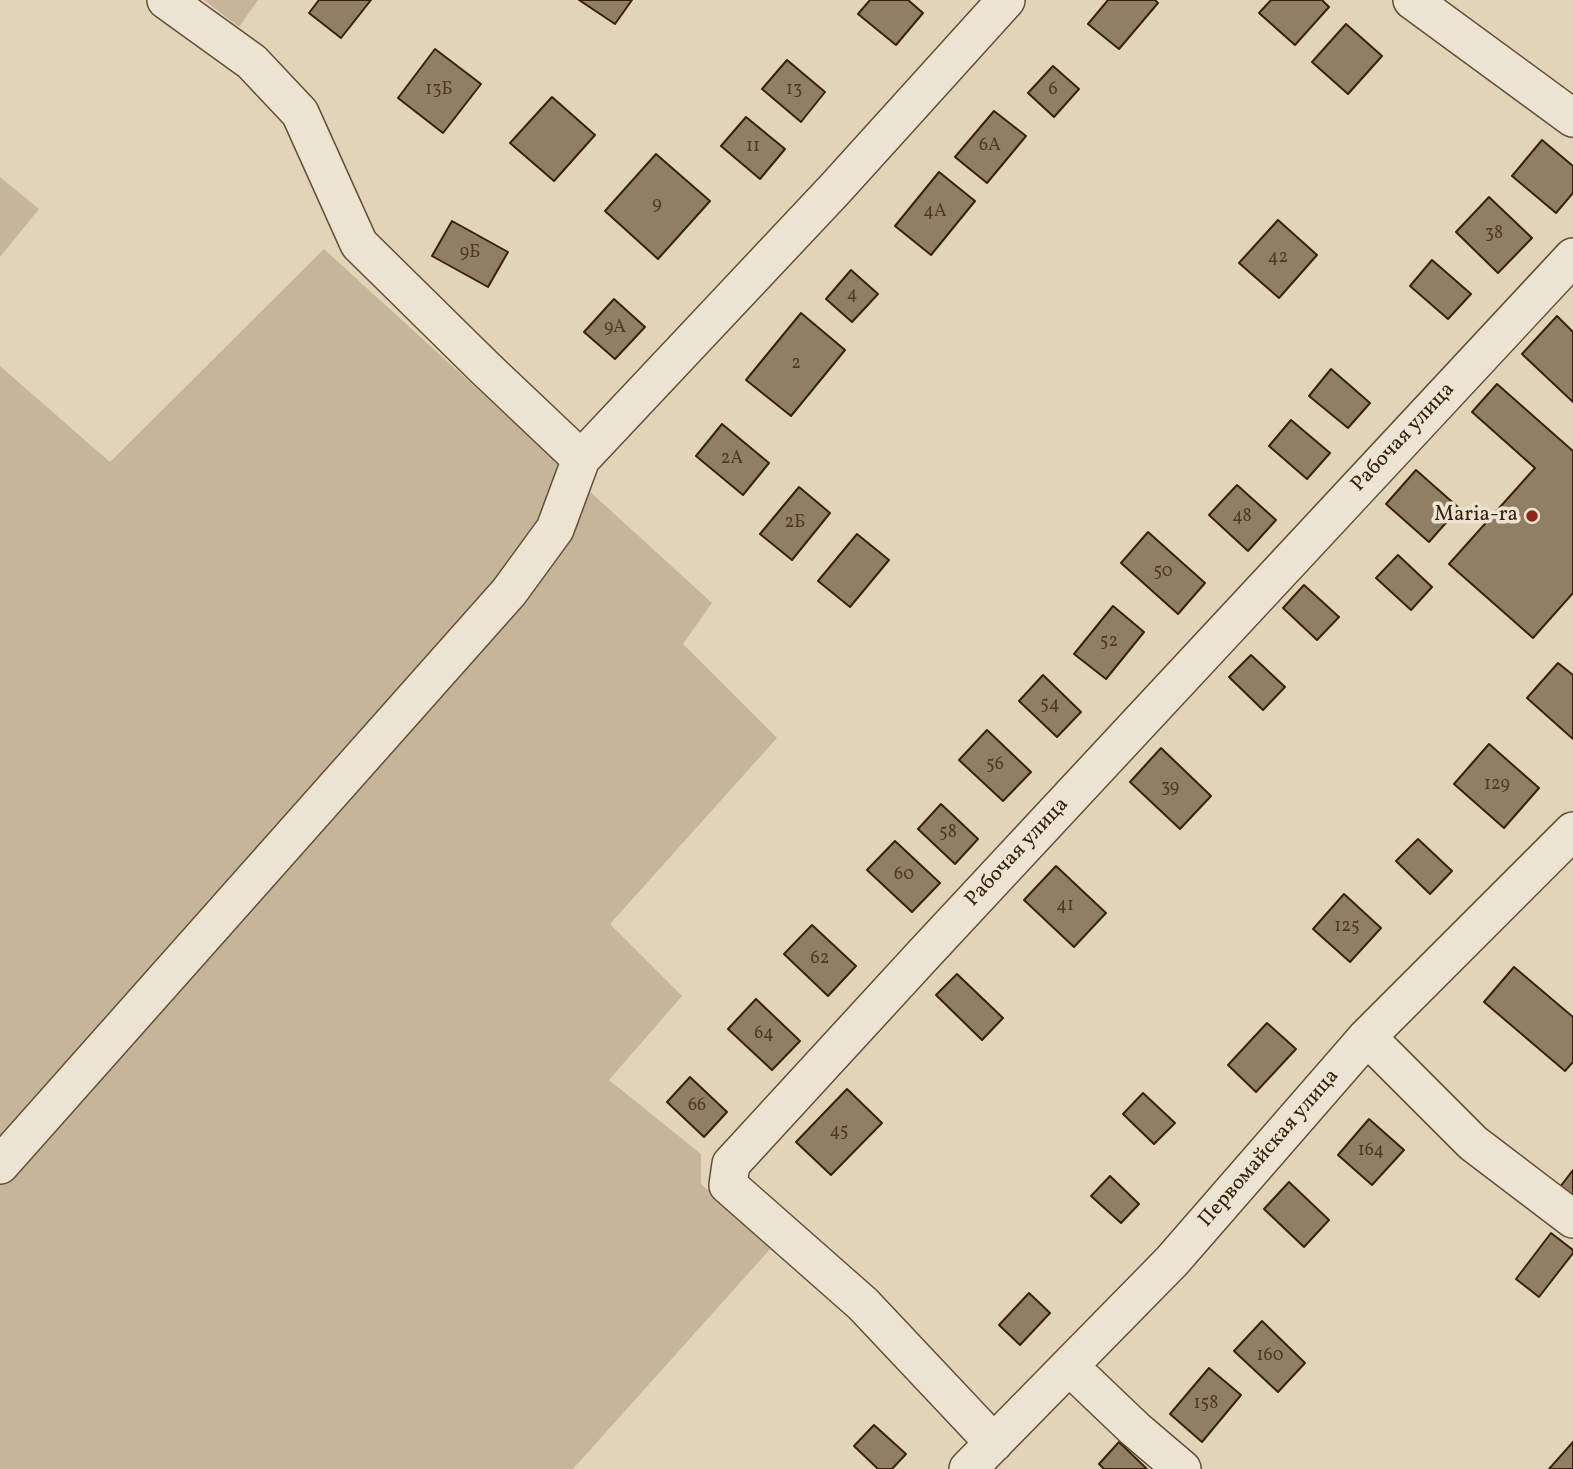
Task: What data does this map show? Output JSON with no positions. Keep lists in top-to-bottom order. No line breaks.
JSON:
{"streets":{"street":["Рабочая улица","Первомайская улица"]},"crossings":[["Рабочая улица","Первомайская улица"]],"places":["Maria-ra"],"house_numbers":["13Б","13","6","6А","11","9","4А","38","9Б","42","4","9А","2","2А","48","2Б","50","52","54","56","129","39","58","60","41","125","62","64","66","45","164","160","158"]}
